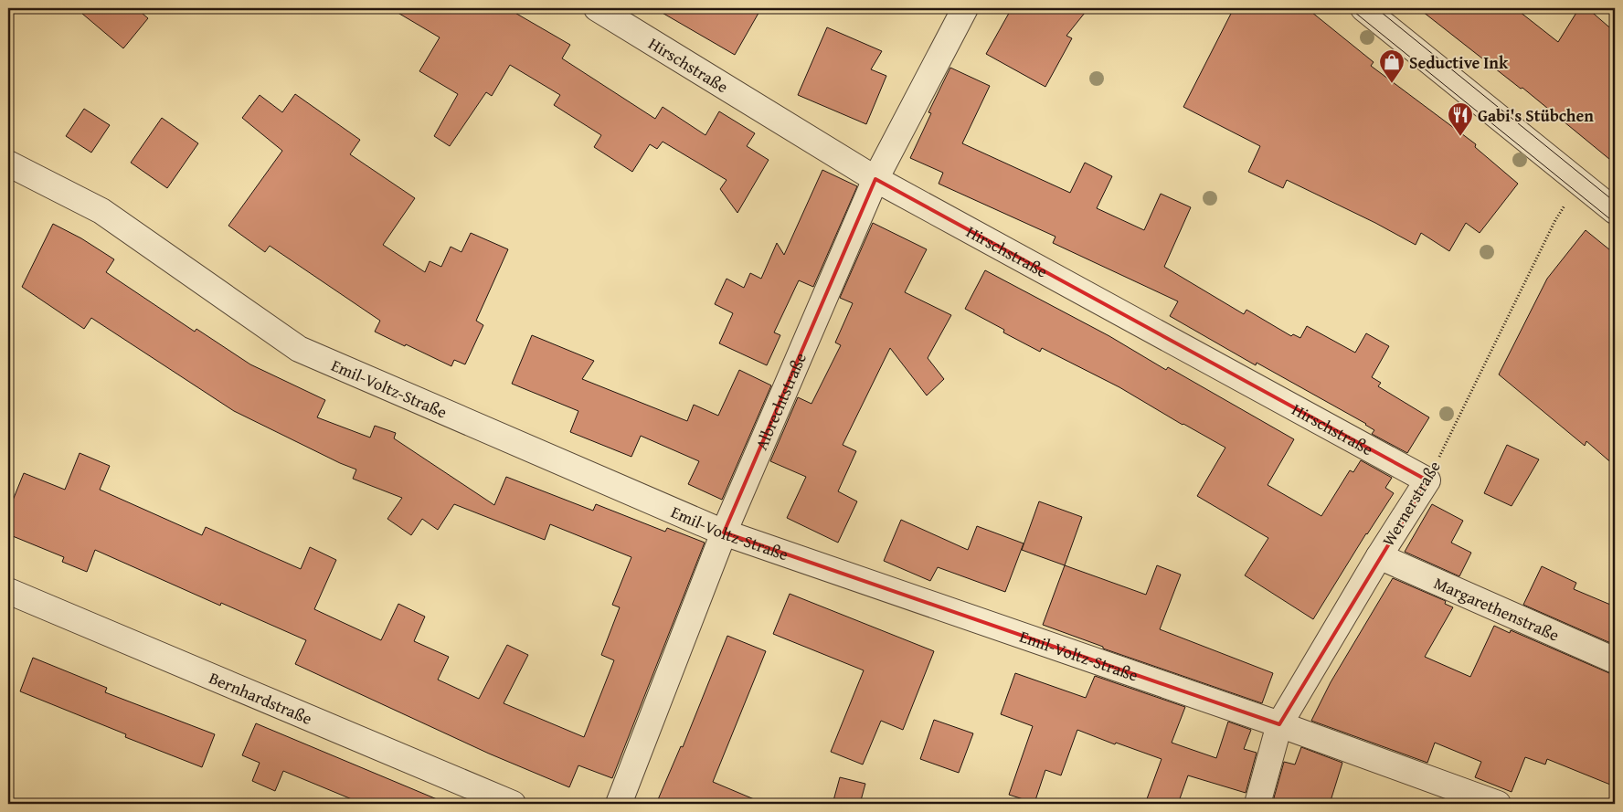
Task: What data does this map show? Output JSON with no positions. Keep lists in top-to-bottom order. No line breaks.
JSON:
{"streets":{"street":["Hirschstraße","Emil-Voltz-Straße","Albrechtstraße","Wernerstraße","Margarethenstraße","Bernhardstraße"]},"crossings":[["Hirschstraße","Albrechtstraße"],["Hirschstraße","Wernerstraße"],["Emil-Voltz-Straße","Albrechtstraße"],["Emil-Voltz-Straße","Wernerstraße"],["Wernerstraße","Margarethenstraße"]],"places":{"shop":["Seductive Ink"],"restaurant":["Gabi's Stübchen"]}}
